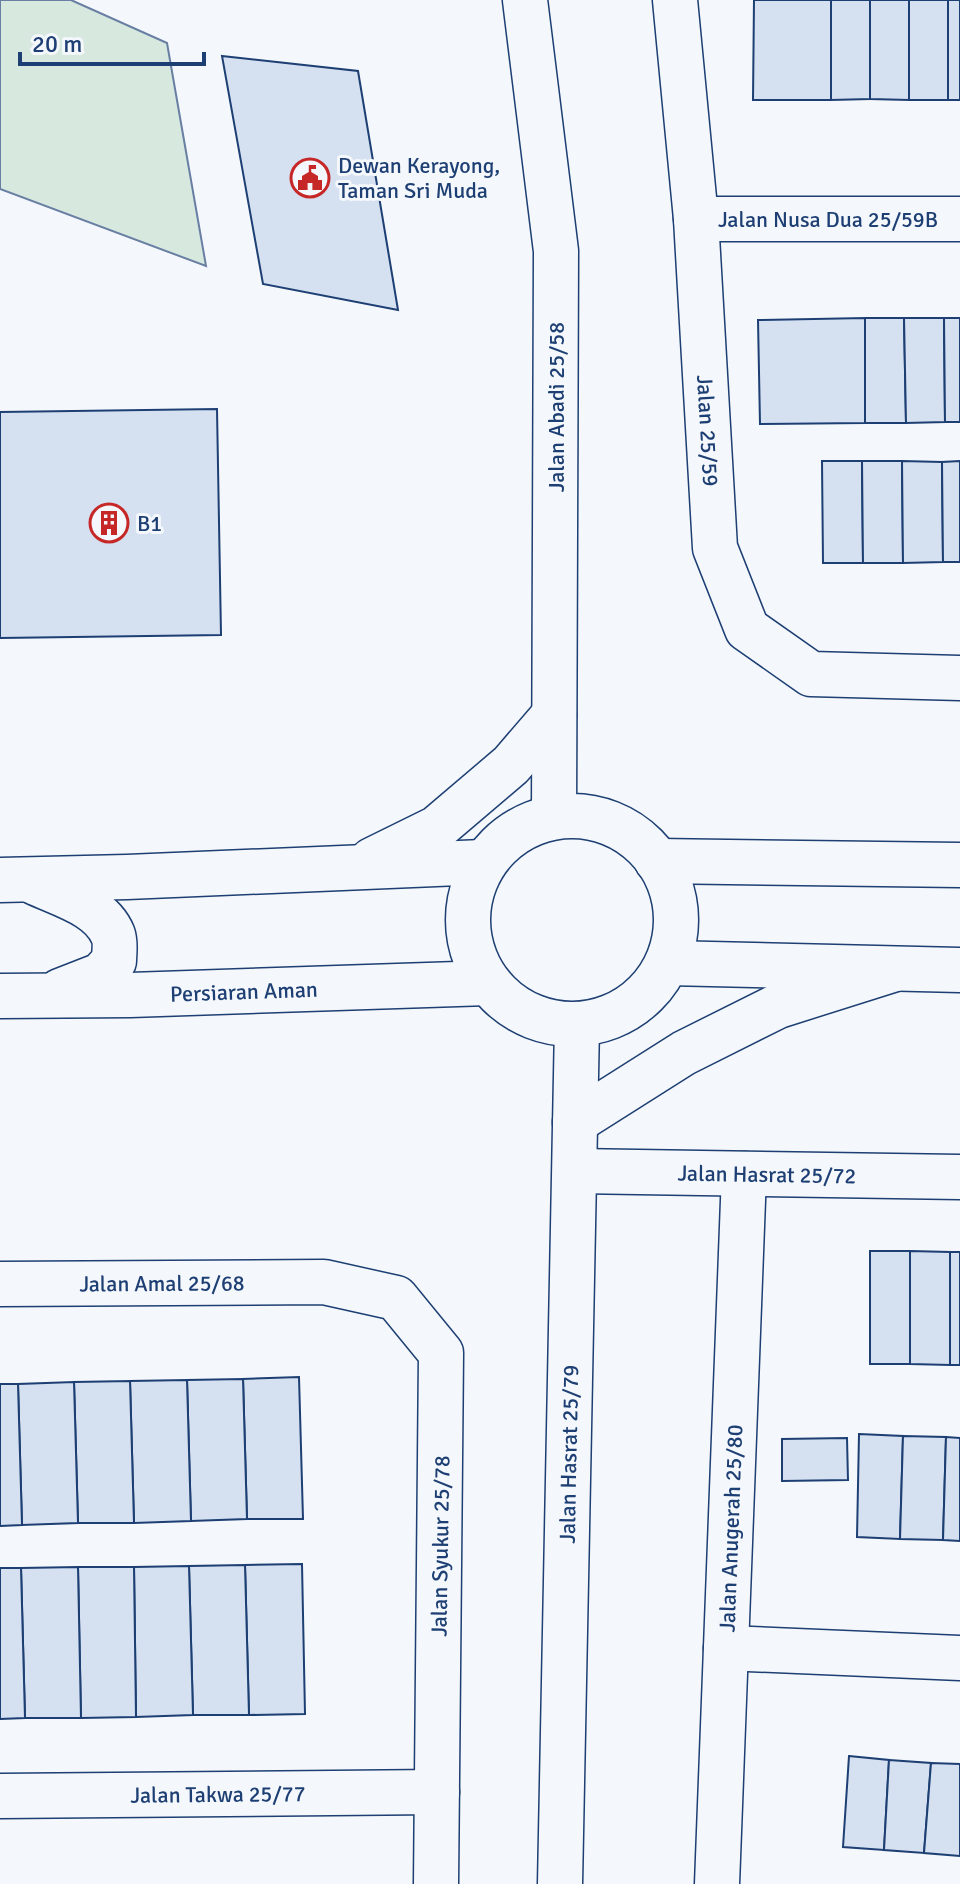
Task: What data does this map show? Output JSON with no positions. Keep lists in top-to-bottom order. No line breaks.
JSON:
{"streets":{"street":["Jalan Nusa Dua 25/59B","Jalan Abadi 25/58","Jalan 25/59","Persiaran Aman","Jalan Hasrat 25/72","Jalan Amal 25/68","Jalan Hasrat 25/79","Jalan Anugerah 25/80","Jalan Syukur 25/78","Jalan Takwa 25/77"]},"crossings":[["Jalan Nusa Dua 25/59B","Jalan 25/59"],["Jalan Abadi 25/58","Persiaran Aman"],["Jalan Abadi 25/58","Jalan Hasrat 25/79"],["Persiaran Aman","Jalan Hasrat 25/79"],["Jalan Hasrat 25/72","Jalan Hasrat 25/79"],["Jalan Hasrat 25/72","Jalan Anugerah 25/80"],["Jalan Amal 25/68","Jalan Syukur 25/78"],["Jalan Syukur 25/78","Jalan Takwa 25/77"]],"places":{"public building":["Dewan Kerayong, Taman Sri Muda"],"building":["B1"]},"scale_bar":"20 m"}
